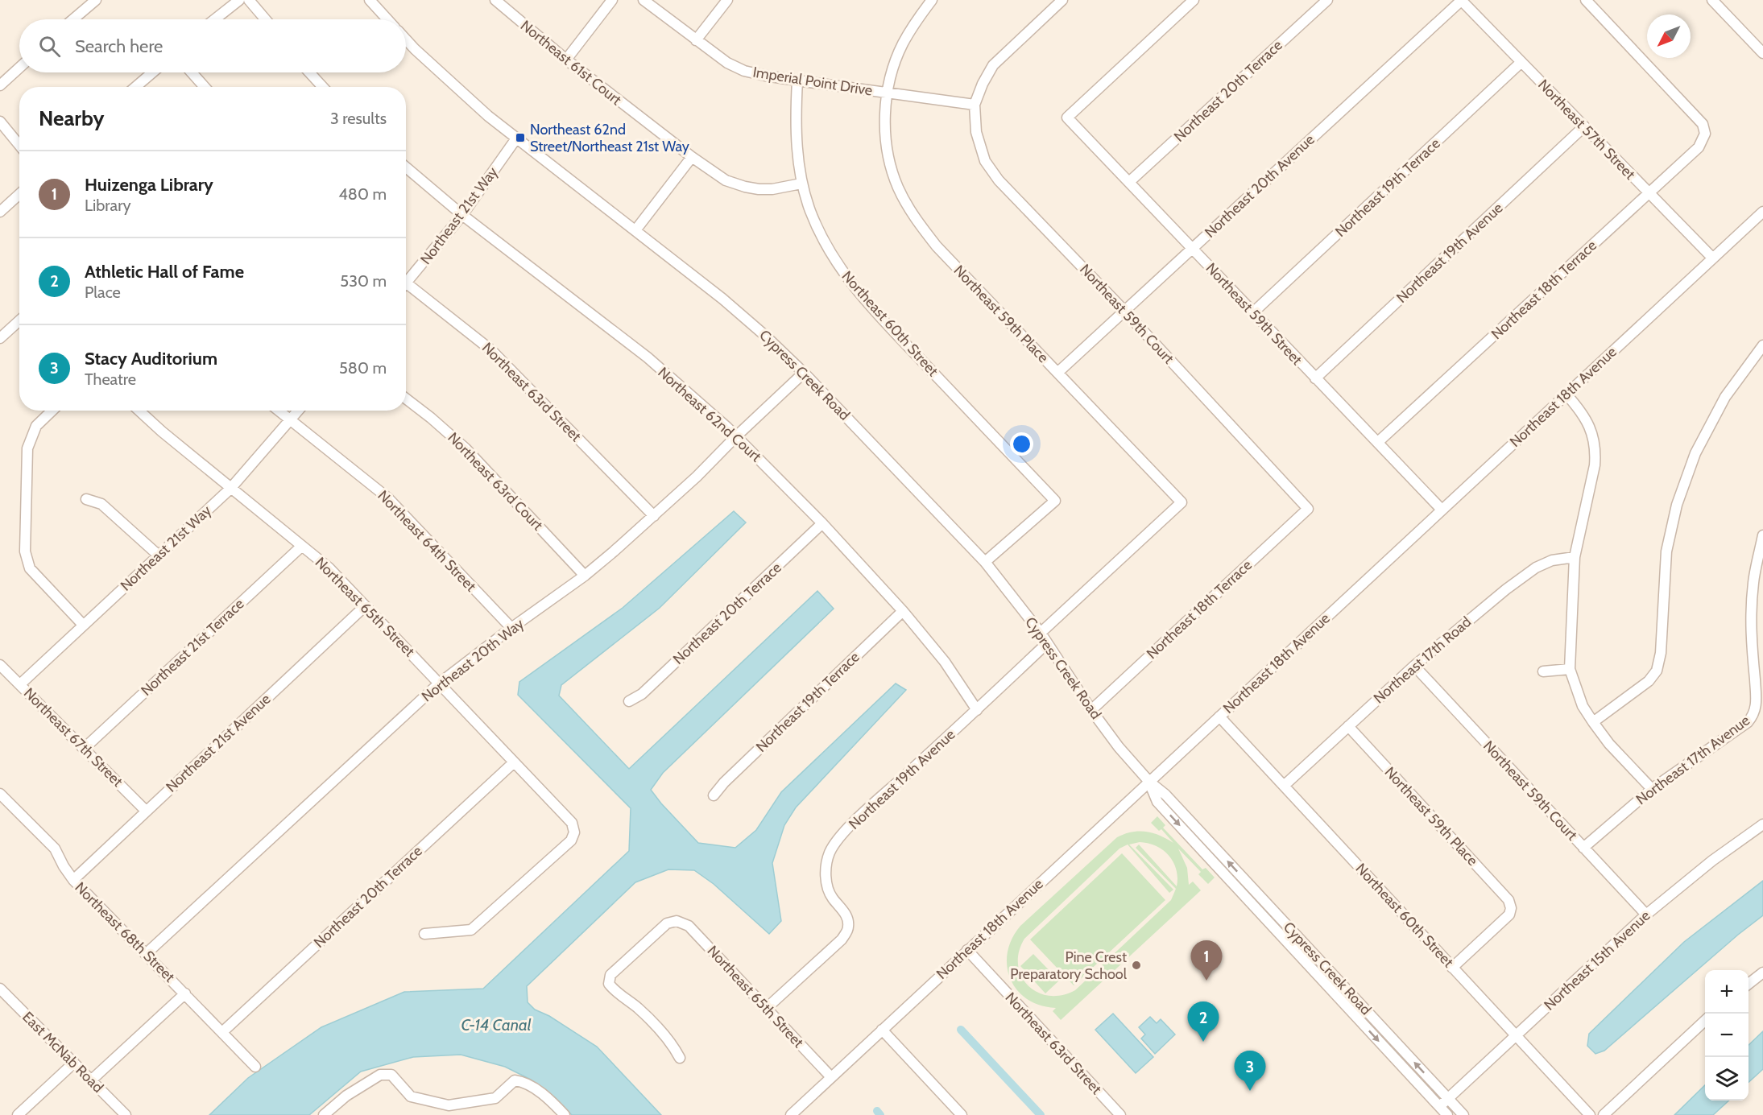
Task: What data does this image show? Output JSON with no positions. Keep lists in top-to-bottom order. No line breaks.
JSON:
{"streets":{"street":["Northeast 61st Court","Imperial Point Drive","Northeast 20th Terrace","Northeast 57th Street","Northeast 20th Avenue","Northeast 19th Terrace","Northeast 21st Way","Northeast 19th Avenue","Northeast 18th Terrace","Northeast 59th Place","Northeast 59th Court","Northeast 59th Street","Northeast 60th Street","Cypress Creek Road","Northeast 63rd Street","Northeast 18th Avenue","Northeast 62nd Court","Northeast 63rd Court","Northeast 64th Street","Northeast 65th Street","Northeast 21st Terrace","Northeast 20th Way","Northeast 17th Road","Northeast 67th Street","Northeast 21st Avenue","Northeast 17th Avenue","Northeast 68th Street","Northeast 15th Avenue","East McNab Road"]},"crossings":[["Northeast 61st Court","Northeast 60th Street"],["Imperial Point Drive","Northeast 59th Place"],["Imperial Point Drive","Northeast 59th Court"],["Imperial Point Drive","Northeast 60th Street"],["Northeast 20th Terrace","Northeast 59th Street"],["Northeast 20th Terrace","Northeast 62nd Court"],["Northeast 20th Terrace","Northeast 65th Street"],["Northeast 20th Terrace","Northeast 68th Street"],["Northeast 57th Street","Northeast 20th Avenue"],["Northeast 57th Street","Northeast 19th Terrace"],["Northeast 57th Street","Northeast 19th Avenue"],["Northeast 57th Street","Northeast 18th Terrace"],["Northeast 57th Street","Northeast 18th Avenue"],["Northeast 20th Avenue","Northeast 59th Place"],["Northeast 20th Avenue","Northeast 59th Court"],["Northeast 20th Avenue","Northeast 59th Street"],["Northeast 19th Terrace","Northeast 59th Street"],["Northeast 19th Terrace","Northeast 62nd Court"],["Northeast 21st Way","Cypress Creek Road"],["Northeast 21st Way","Northeast 62nd Court"],["Northeast 21st Way","Northeast 64th Street"],["Northeast 21st Way","Northeast 65th Street"],["Northeast 21st Way","Northeast 67th Street"],["Northeast 19th Avenue","Northeast 59th Street"],["Northeast 19th Avenue","Cypress Creek Road"],["Northeast 19th Avenue","Northeast 62nd Court"],["Northeast 19th Avenue","Northeast 65th Street"],["Northeast 18th Terrace","Northeast 59th Court"],["Northeast 18th Terrace","Northeast 59th Street"],["Northeast 18th Terrace","Cypress Creek Road"],["Northeast 59th Place","Northeast 60th Street"],["Northeast 59th Place","Cypress Creek Road"],["Northeast 59th Place","Northeast 17th Road"],["Northeast 59th Court","Northeast 17th Road"],["Northeast 59th Court","Northeast 17th Avenue"],["Northeast 59th Court","Northeast 15th Avenue"],["Northeast 59th Street","Northeast 18th Avenue"],["Northeast 60th Street","Cypress Creek Road"],["Northeast 60th Street","Northeast 18th Avenue"],["Northeast 60th Street","Northeast 17th Road"],["Northeast 60th Street","Northeast 15th Avenue"],["Cypress Creek Road","Northeast 18th Avenue"],["Cypress Creek Road","Northeast 20th Way"],["Cypress Creek Road","Northeast 15th Avenue"],["Northeast 63rd Street","Northeast 18th Avenue"],["Northeast 63rd Street","Northeast 20th Way"],["Northeast 18th Avenue","Northeast 65th Street"],["Northeast 62nd Court","Northeast 20th Way"],["Northeast 63rd Court","Northeast 20th Way"],["Northeast 64th Street","Northeast 20th Way"],["Northeast 65th Street","Northeast 21st Terrace"],["Northeast 65th Street","Northeast 20th Way"],["Northeast 65th Street","Northeast 21st Avenue"],["Northeast 21st Terrace","Northeast 67th Street"],["Northeast 20th Way","Northeast 68th Street"],["Northeast 67th Street","Northeast 21st Avenue"],["Northeast 21st Avenue","Northeast 68th Street"]],"water":["C-14 Canal"],"places":{"transit":["Northeast 62nd Street/Northeast 21st Way"],"other":["Pine Crest Preparatory School"]},"north":"bottom left","page":{"search":"Search here","heading":["Nearby","3 results"],"list":[{"mark":"1","name":"Huizenga Library","note":"Library","value":"480 m"},{"mark":"2","name":"Athletic Hall of Fame","note":"Place","value":"530 m"},{"mark":"3","name":"Stacy Auditorium","note":"Theatre","value":"580 m"}],"pins":["1","2","3"],"map_buttons":["+","−"]}}
